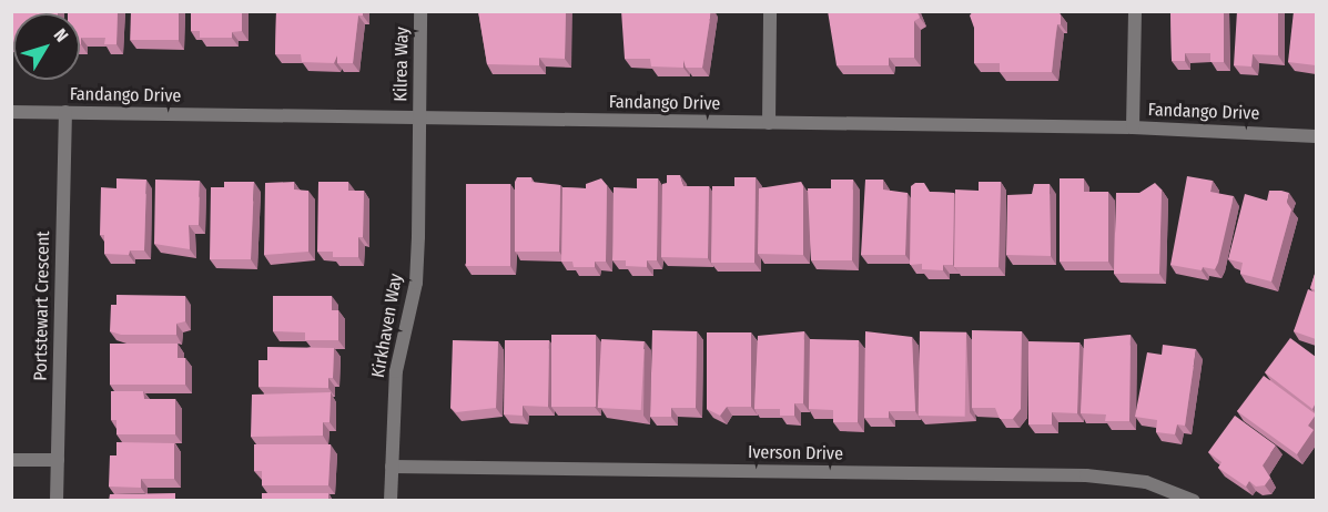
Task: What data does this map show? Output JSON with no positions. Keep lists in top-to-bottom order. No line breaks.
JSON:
{"streets":{"street":["Kilrea Way","Fandango Drive","Portstewart Crescent","Kirkhaven Way","Iverson Drive"]},"crossings":[["Kilrea Way","Fandango Drive"],["Kilrea Way","Kirkhaven Way"],["Fandango Drive","Portstewart Crescent"],["Fandango Drive","Kirkhaven Way"],["Kirkhaven Way","Iverson Drive"]],"north":"top right"}
